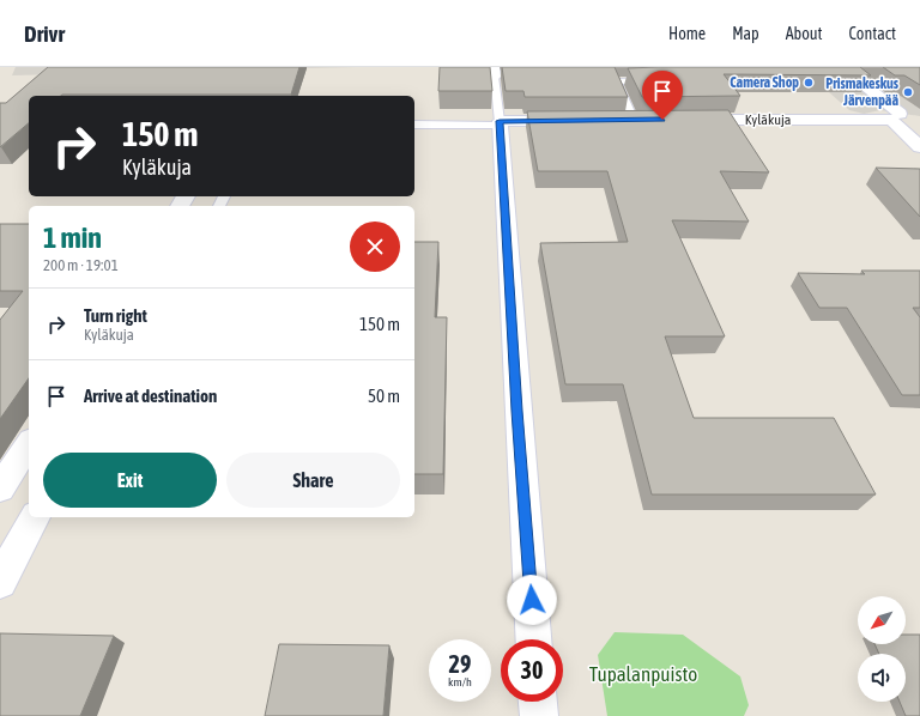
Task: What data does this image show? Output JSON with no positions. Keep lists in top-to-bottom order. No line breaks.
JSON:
{"streets":{"street":["Kyläkuja"]},"parks":["Tupalanpuisto"],"places":["Camera Shop","Prismakeskus Järvenpää"],"north":"bottom left","page":{"header":"Drivr","nav":["Home","Map","About","Contact"],"turn":["150 m","Kyläkuja"],"heading":["1 min","200 m · 19:01"],"list":[{"name":"Turn right","note":"Kyläkuja","value":"150 m"},{"name":"Arrive at destination","value":"50 m"}],"buttons":["Exit","Share"],"speed":"29 km/h","limit":"30"}}
